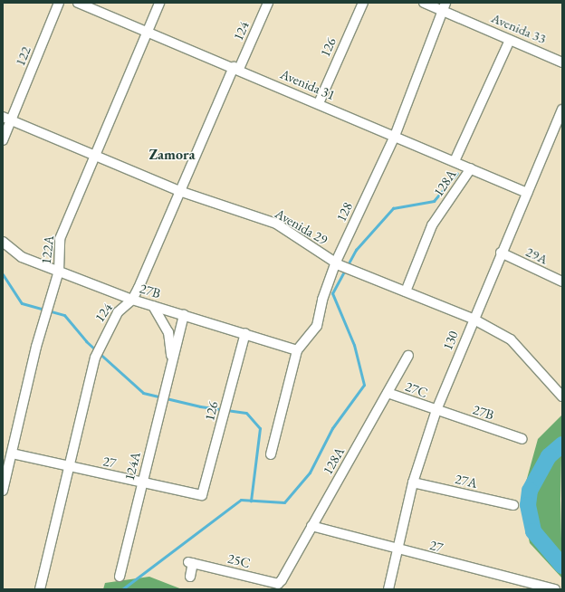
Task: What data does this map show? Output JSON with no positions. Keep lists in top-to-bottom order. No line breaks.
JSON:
{"streets":{"street":["Avenida 33","124","126","122","Avenida 31","128A","128","Avenida 29","122A","29A","27B","130","27C","27","124A","27A","25C"]},"crossings":[["Avenida 33","128A"],["Avenida 33","128"],["124","Avenida 31"],["124","Avenida 29"],["124","27B"],["124","27"],["126","Avenida 31"],["126","27B"],["126","27"],["122","Avenida 29"],["Avenida 31","128A"],["Avenida 31","128"],["Avenida 31","122A"],["Avenida 31","130"],["128A","Avenida 29"],["128A","27C"],["128A","27"],["128A","25C"],["128","Avenida 29"],["128","27B"],["Avenida 29","122A"],["Avenida 29","130"],["122A","27B"],["122A","27"],["29A","130"],["27B","130"],["27B","27C"],["27B","124A"],["130","27C"],["130","27"],["130","27A"],["27","124A"]],"districts":["Zamora"]}
